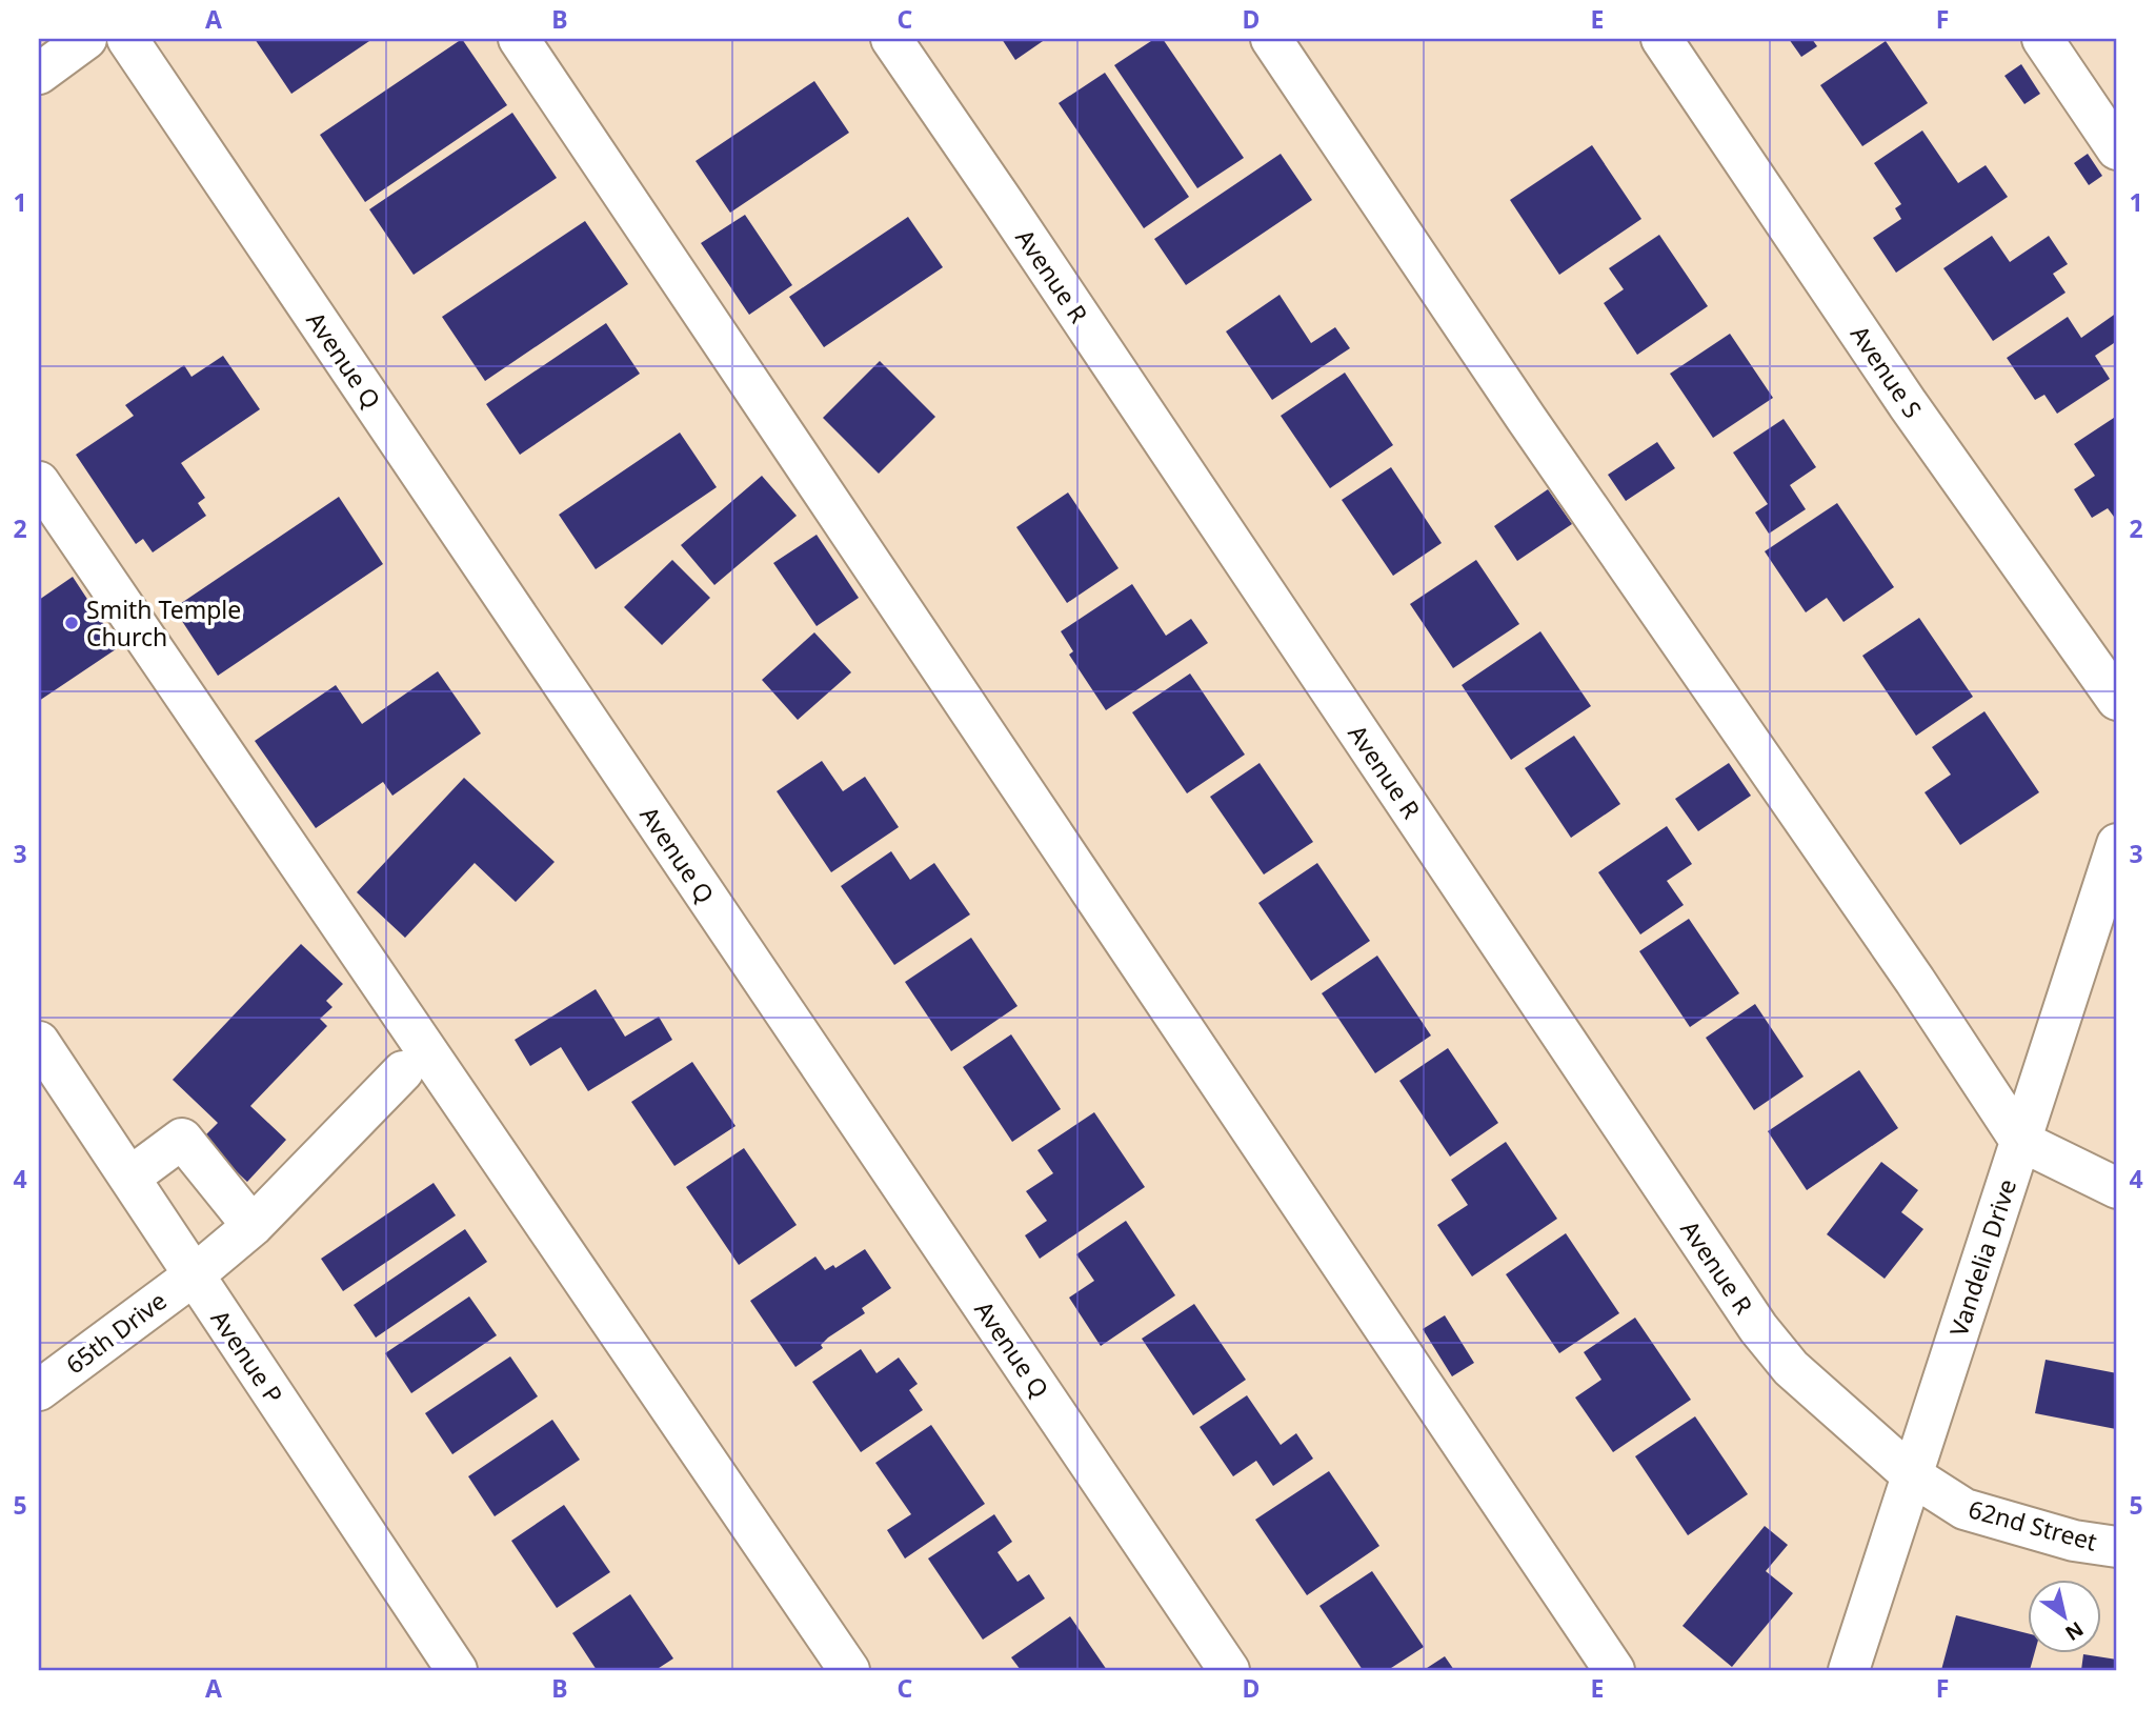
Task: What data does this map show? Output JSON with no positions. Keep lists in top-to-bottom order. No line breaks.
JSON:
{"streets":{"street":["Avenue R","Avenue Q","Avenue S","Vandelia Drive","65th Drive","Avenue P","62nd Street"]},"crossings":[["Avenue R","Vandelia Drive"],["Avenue R","62nd Street"],["Vandelia Drive","62nd Street"],["65th Drive","Avenue P"]],"places":["Smith Temple Church"],"north":"bottom right","grid":{"columns":["A","B","C","D","E","F"],"rows":["1","2","3","4","5"]}}
